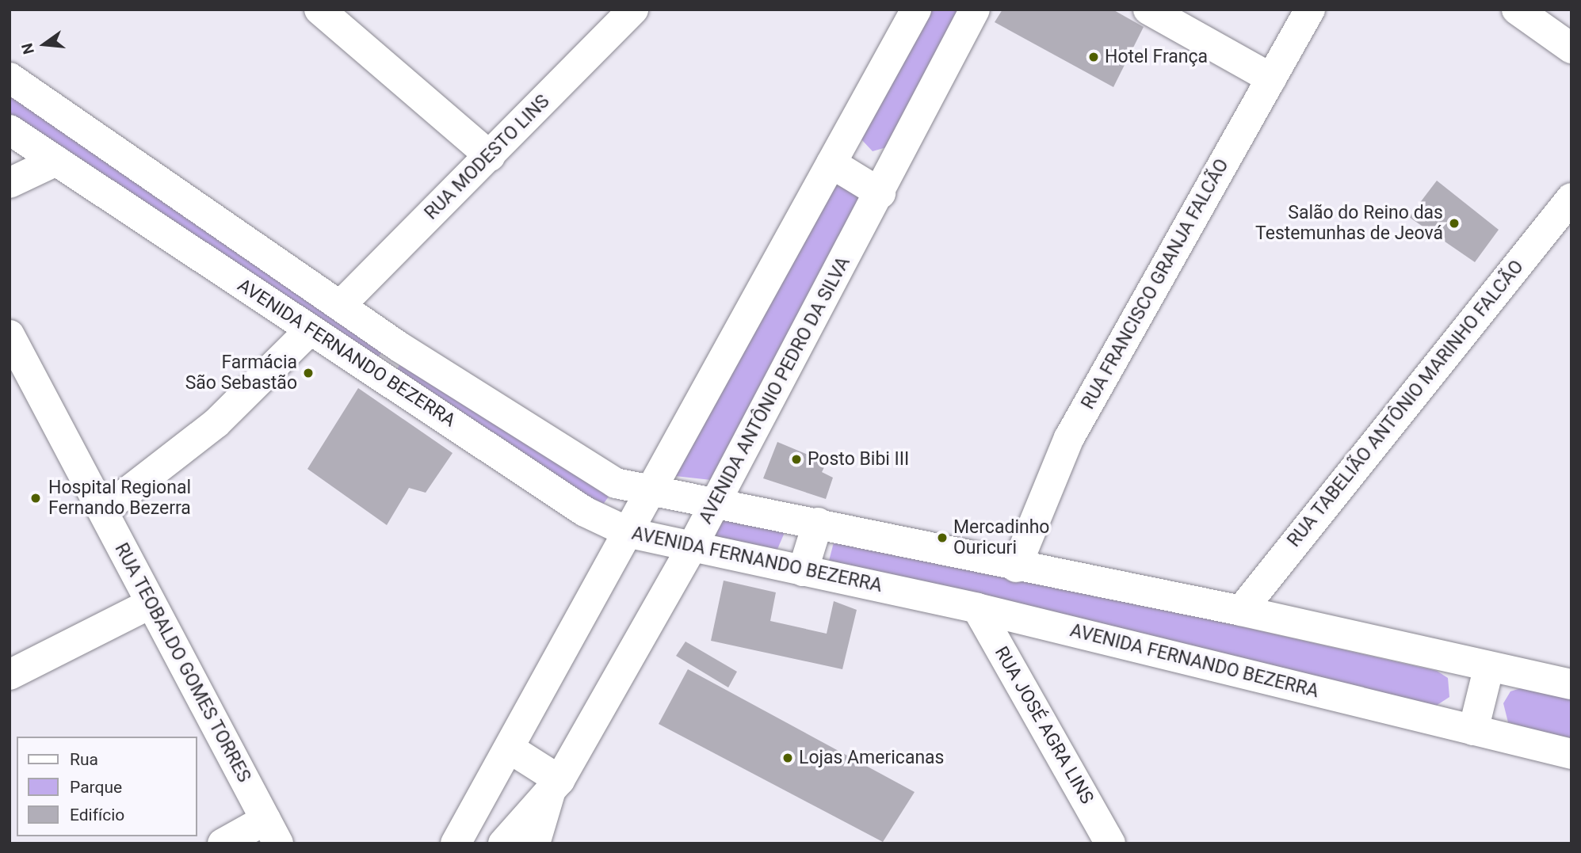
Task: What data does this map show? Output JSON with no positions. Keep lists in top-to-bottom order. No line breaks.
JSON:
{"streets":{"main road":["RUA MODESTO LINS","RUA FRANCISCO GRANJA FALCÃO","AVENIDA FERNANDO BEZERRA","AVENIDA ANTÔNIO PEDRO DA SILVA","RUA TABELIÃO ANTÔNIO MARINHO FALCÃO","RUA TEOBALDO GOMES TORRES","RUA JOSÉ AGRA LINS"]},"crossings":[["RUA MODESTO LINS","AVENIDA FERNANDO BEZERRA"],["RUA FRANCISCO GRANJA FALCÃO","AVENIDA FERNANDO BEZERRA"],["AVENIDA FERNANDO BEZERRA","AVENIDA ANTÔNIO PEDRO DA SILVA"],["AVENIDA FERNANDO BEZERRA","RUA TABELIÃO ANTÔNIO MARINHO FALCÃO"],["AVENIDA FERNANDO BEZERRA","RUA JOSÉ AGRA LINS"]],"places":["Hotel França","Salão do Reino das Testemunhas de Jeová","Farmácia São Sebastão","Posto Bibi III","Hospital Regional Fernando Bezerra","Mercadinho Ouricuri","Lojas Americanas"],"legend":["Rua","Parque","Edifício"],"north":"left"}
